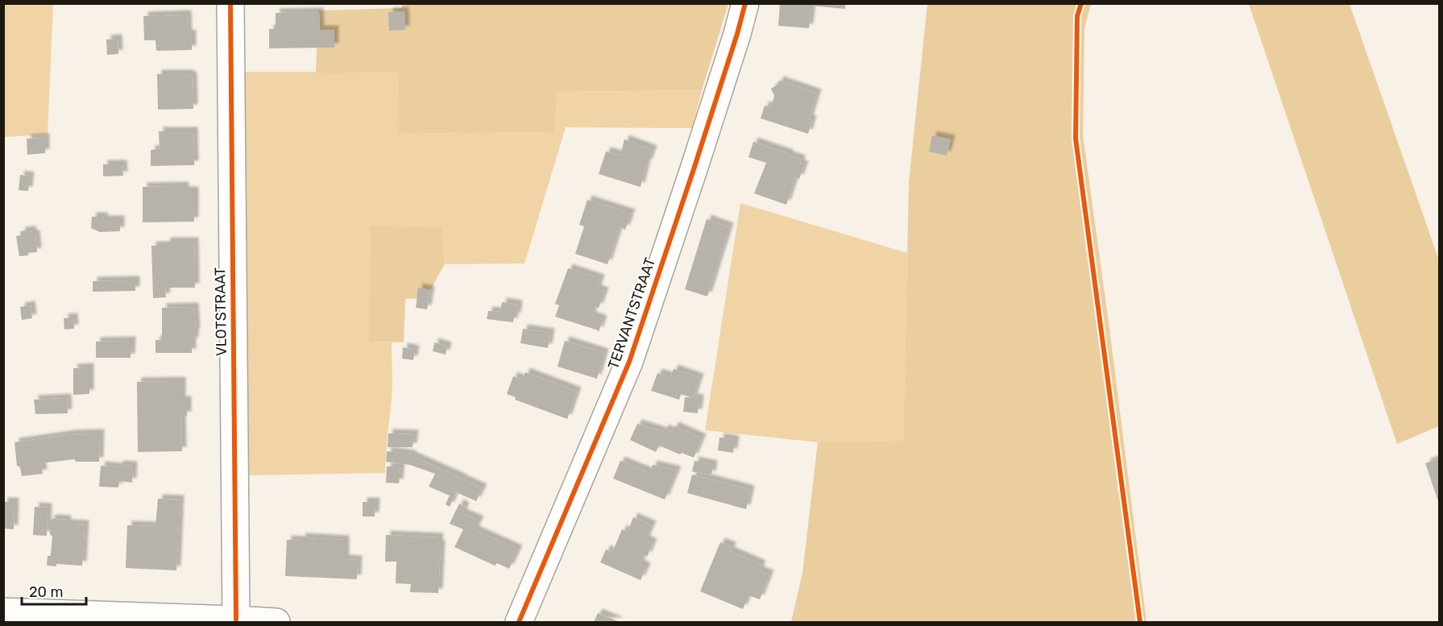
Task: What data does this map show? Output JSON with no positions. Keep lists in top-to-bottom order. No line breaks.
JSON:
{"streets":{"street":["VLOTSTRAAT","TERVANTSTRAAT"]},"scale_bar":"20 m"}
